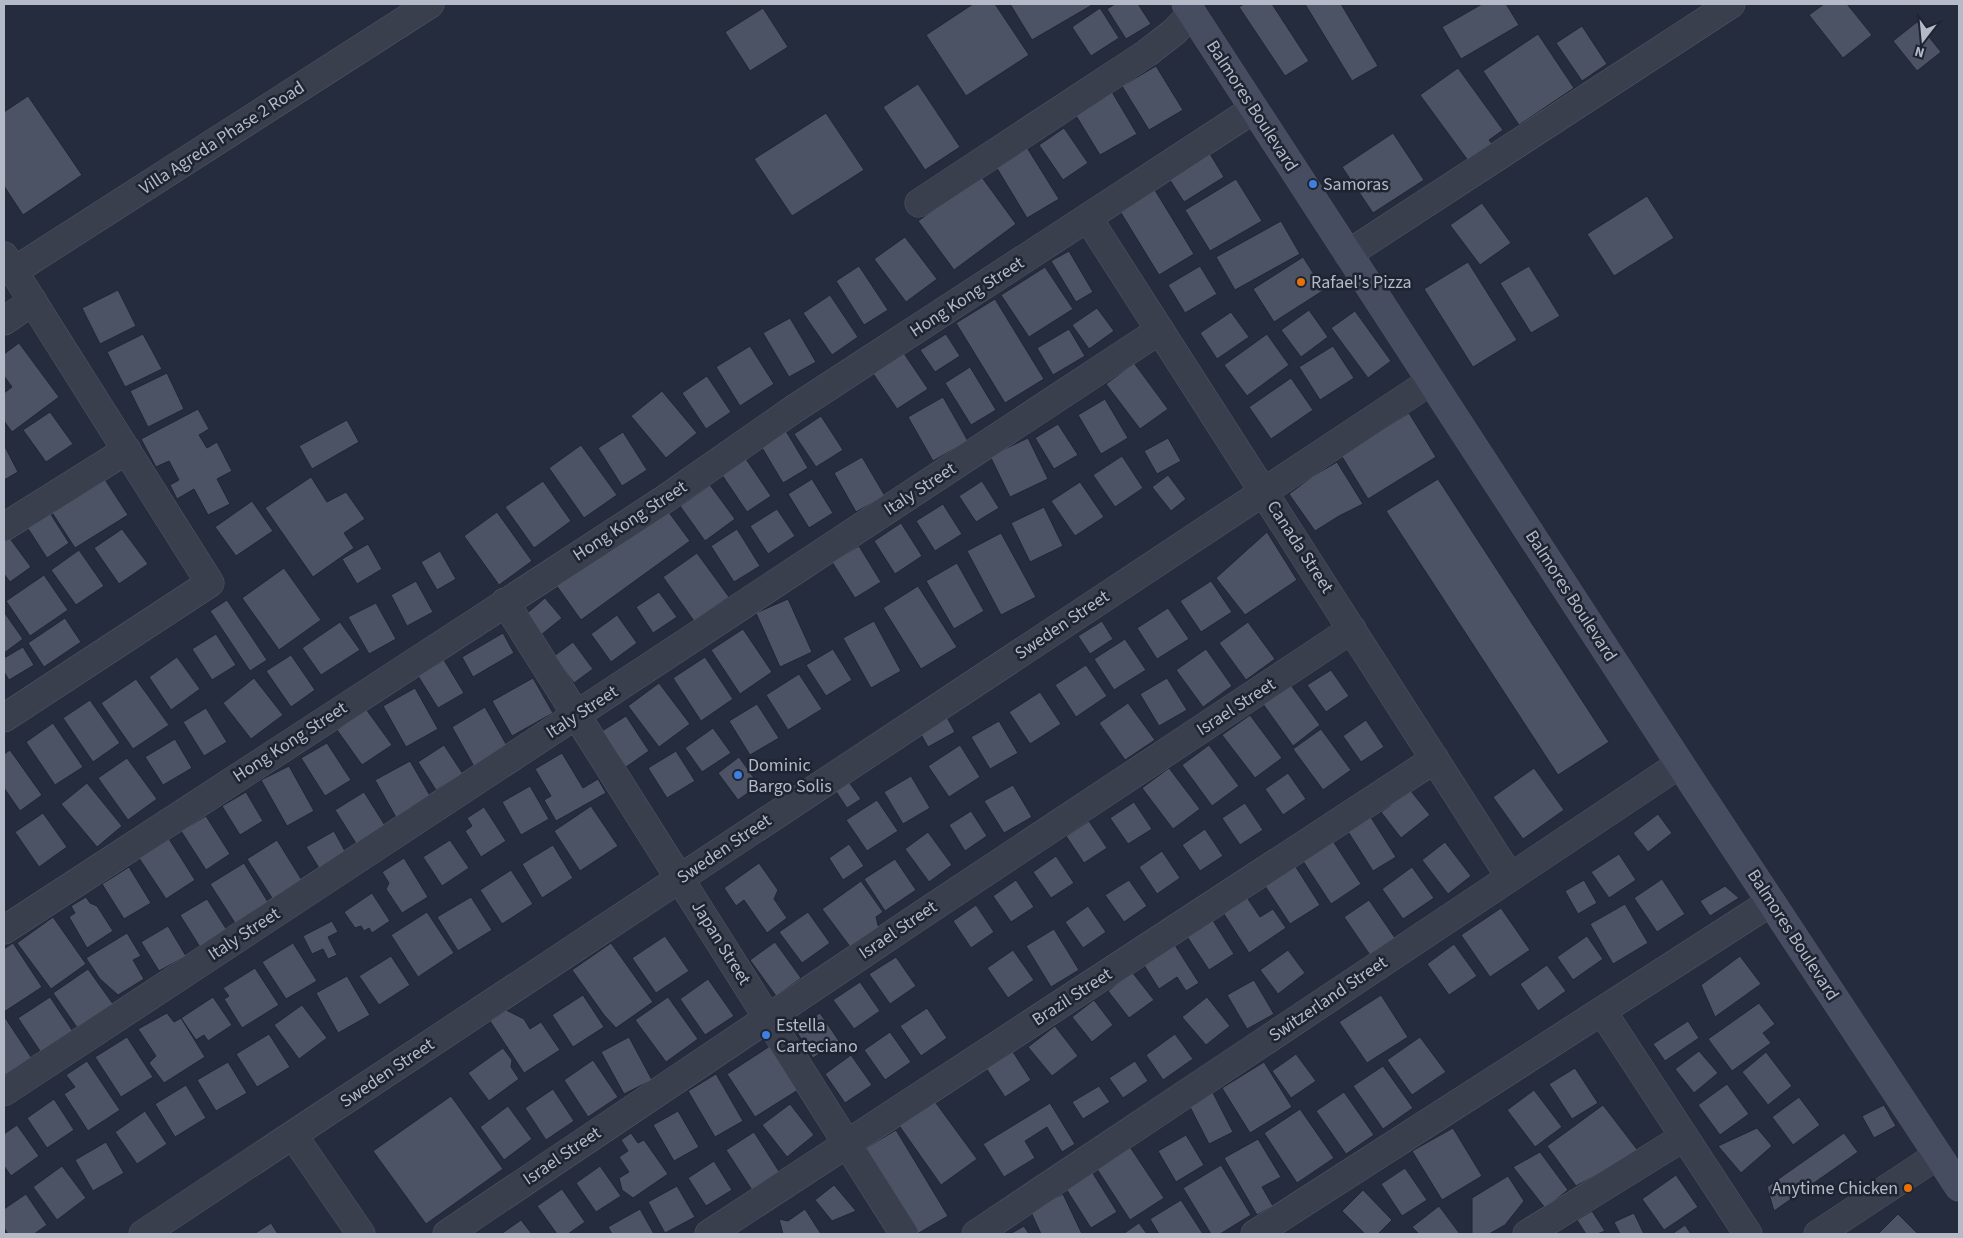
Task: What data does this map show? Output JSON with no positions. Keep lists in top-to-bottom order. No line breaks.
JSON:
{"streets":{"main road":["Balmores Boulevard"],"street":["Villa Agreda Phase 2 Road","Hong Kong Street","Italy Street","Canada Street","Sweden Street","Israel Street","Japan Street","Brazil Street","Switzerland Street"]},"crossings":[["Balmores Boulevard","Hong Kong Street"],["Balmores Boulevard","Sweden Street"],["Balmores Boulevard","Switzerland Street"],["Hong Kong Street","Canada Street"],["Hong Kong Street","Japan Street"],["Italy Street","Canada Street"],["Italy Street","Japan Street"],["Canada Street","Sweden Street"],["Canada Street","Israel Street"],["Canada Street","Brazil Street"],["Canada Street","Switzerland Street"],["Sweden Street","Japan Street"],["Israel Street","Japan Street"],["Japan Street","Brazil Street"]],"places":["Samoras","Rafael's Pizza","Dominic Bargo Solis","Estella Carteciano","Anytime Chicken"],"north":"bottom"}
